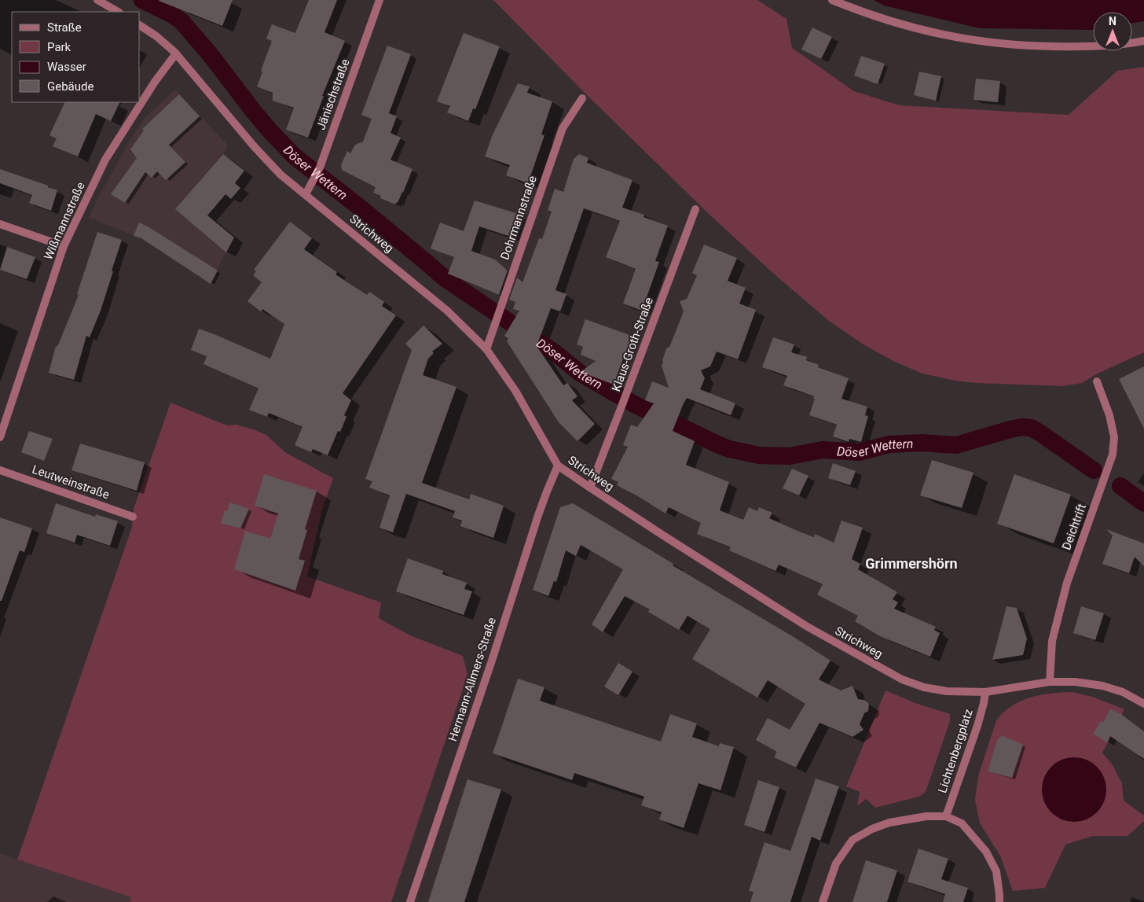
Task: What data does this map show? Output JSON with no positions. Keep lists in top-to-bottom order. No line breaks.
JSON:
{"streets":{"street":["Jänischstraße","Dohrmannstraße","Wißmannstraße","Strichweg","Klaus-Groth-Straße","Leutweinstraße","Deichtrift","Hermann-Allmers-Straße","Lichtenbergplatz"]},"crossings":[["Jänischstraße","Strichweg"],["Dohrmannstraße","Strichweg"],["Wißmannstraße","Strichweg"],["Strichweg","Klaus-Groth-Straße"],["Strichweg","Deichtrift"],["Strichweg","Hermann-Allmers-Straße"],["Strichweg","Lichtenbergplatz"]],"districts":["Grimmershörn"],"water":["Döser Wettern"],"legend":["Straße","Park","Wasser","Gebäude"],"north":"top"}
